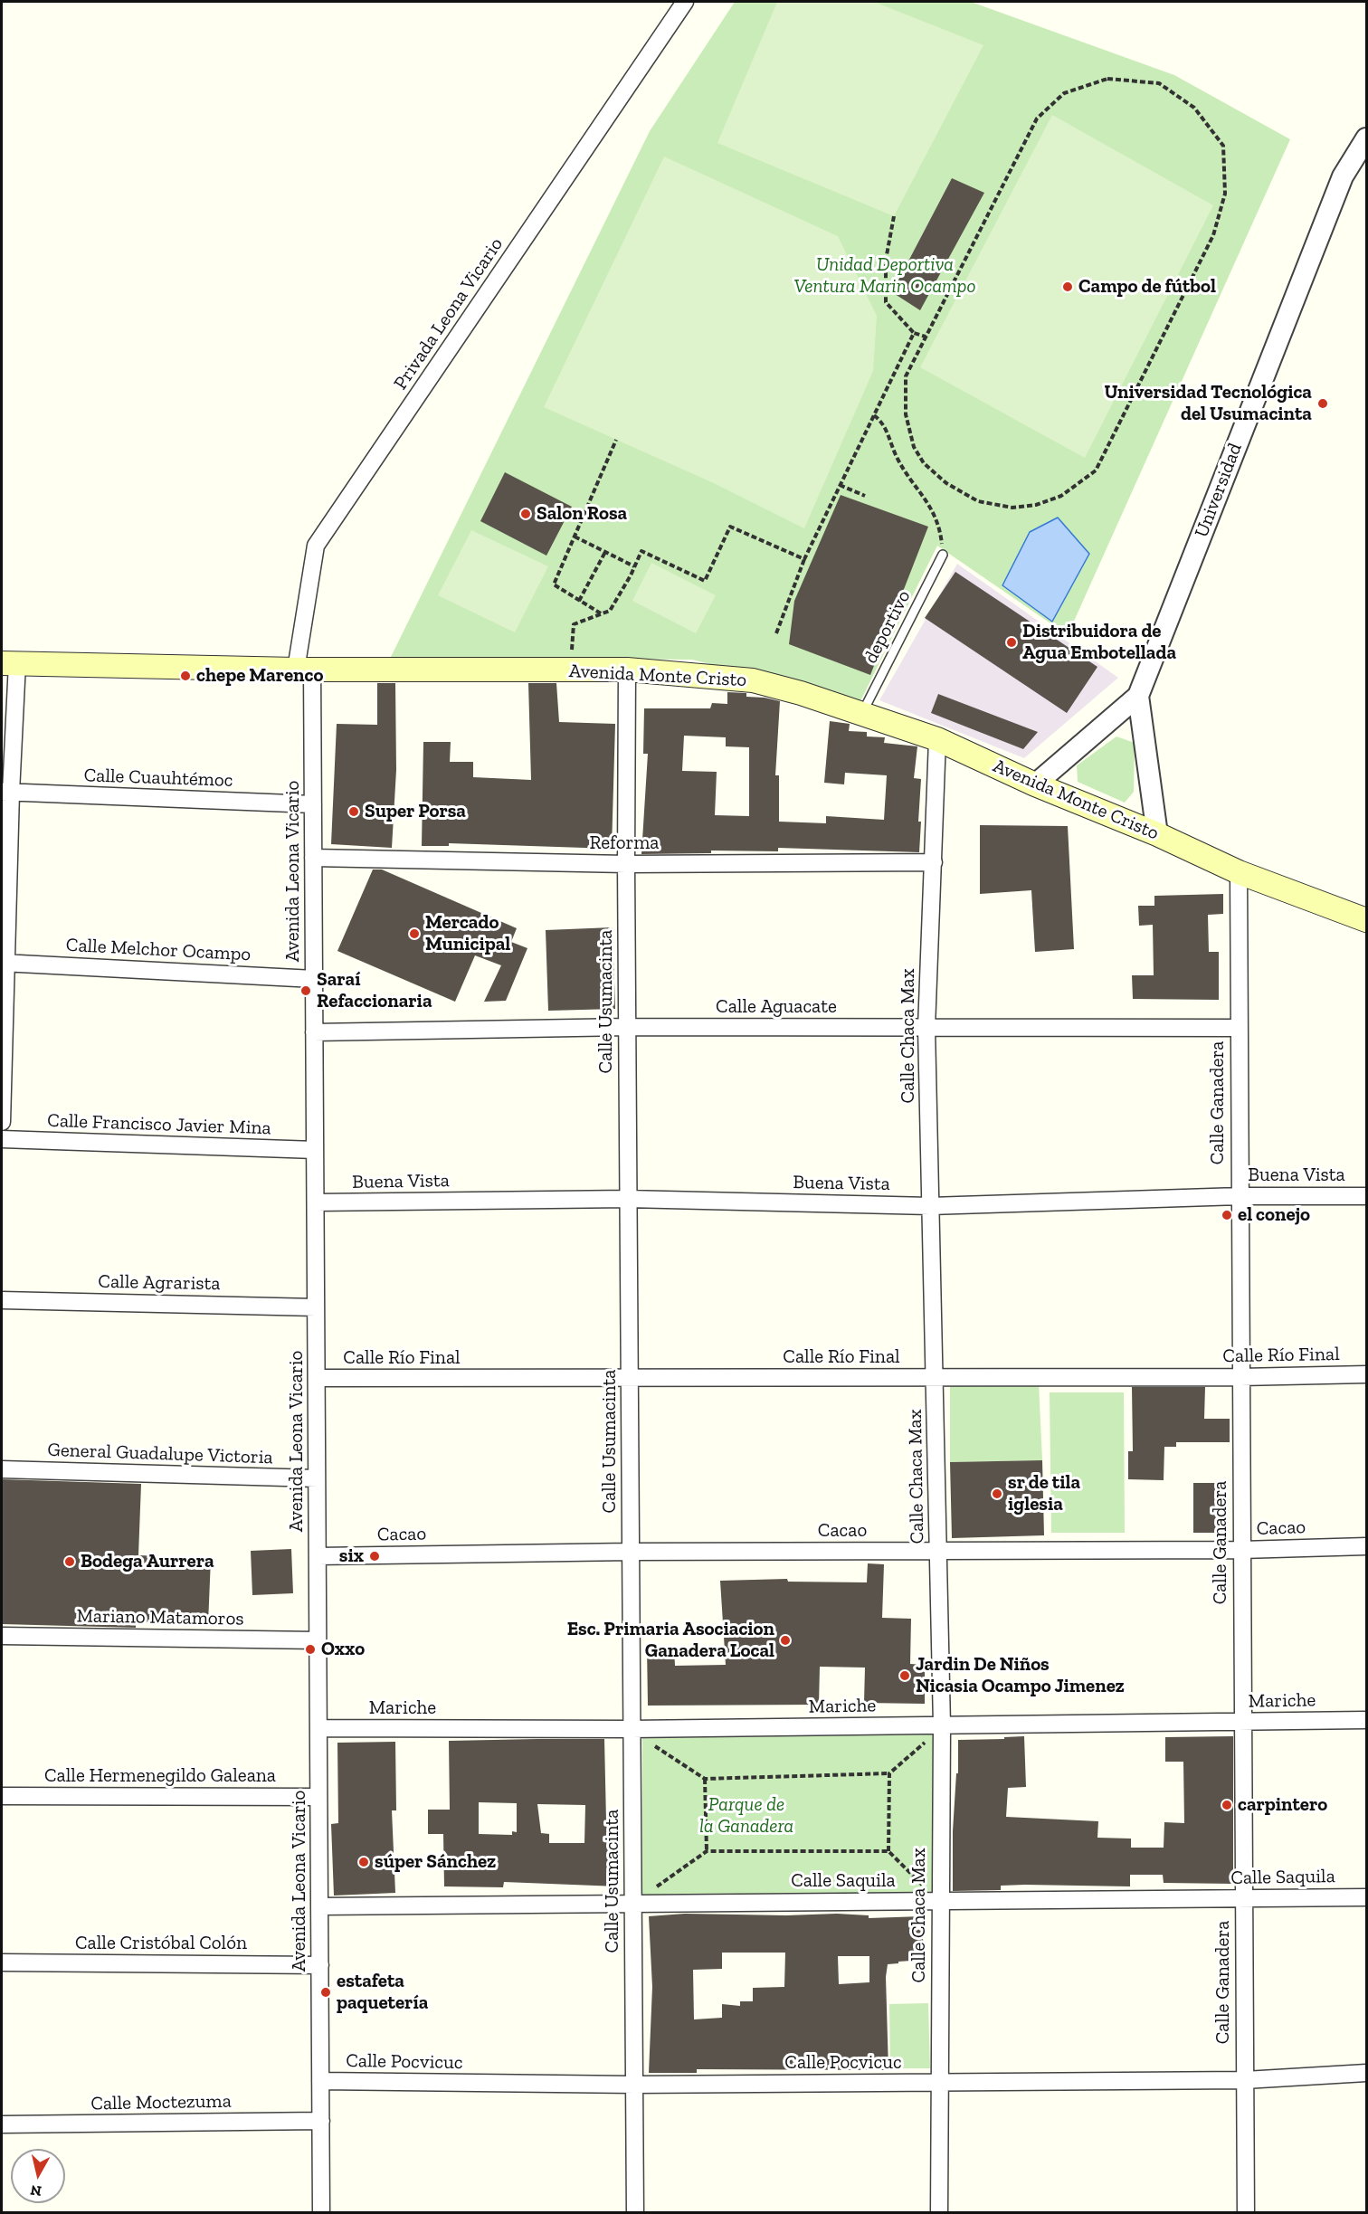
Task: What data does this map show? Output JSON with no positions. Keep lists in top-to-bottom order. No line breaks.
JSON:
{"streets":{"main road":["Avenida Monte Cristo"],"street":["Privada Leona Vicario","Universidad","Calle Cuauhtémoc","Reforma","Avenida Leona Vicario","Calle Melchor Ocampo","Calle Usumacinta","Calle Aguacate","Calle Chaca Max","Calle Ganadera","Calle Francisco Javier Mina","Buena Vista","Calle Agrarista","Calle Río Final","General Guadalupe Victoria","Cacao","Mariano Matamoros","Mariche","Calle Hermenegildo Galeana","Calle Saquila","Calle Cristóbal Colón","Calle Pocvicuc","Calle Moctezuma"],"lane":["deportivo"]},"crossings":[["Privada Leona Vicario","Avenida Monte Cristo"],["Privada Leona Vicario","Avenida Leona Vicario"],["deportivo","Avenida Monte Cristo"],["Avenida Monte Cristo","Avenida Leona Vicario"],["Avenida Monte Cristo","Calle Usumacinta"],["Avenida Monte Cristo","Calle Chaca Max"],["Avenida Monte Cristo","Calle Ganadera"],["Calle Cuauhtémoc","Avenida Leona Vicario"],["Reforma","Avenida Leona Vicario"],["Reforma","Calle Usumacinta"],["Reforma","Calle Chaca Max"],["Avenida Leona Vicario","Calle Melchor Ocampo"],["Avenida Leona Vicario","Calle Aguacate"],["Avenida Leona Vicario","Calle Francisco Javier Mina"],["Avenida Leona Vicario","Buena Vista"],["Avenida Leona Vicario","Calle Agrarista"],["Avenida Leona Vicario","Calle Río Final"],["Avenida Leona Vicario","General Guadalupe Victoria"],["Avenida Leona Vicario","Cacao"],["Avenida Leona Vicario","Mariano Matamoros"],["Avenida Leona Vicario","Mariche"],["Avenida Leona Vicario","Calle Hermenegildo Galeana"],["Avenida Leona Vicario","Calle Saquila"],["Avenida Leona Vicario","Calle Cristóbal Colón"],["Avenida Leona Vicario","Calle Pocvicuc"],["Avenida Leona Vicario","Calle Moctezuma"],["Calle Usumacinta","Calle Aguacate"],["Calle Usumacinta","Buena Vista"],["Calle Usumacinta","Calle Río Final"],["Calle Usumacinta","Cacao"],["Calle Usumacinta","Mariche"],["Calle Usumacinta","Calle Saquila"],["Calle Usumacinta","Calle Pocvicuc"],["Calle Aguacate","Calle Chaca Max"],["Calle Aguacate","Calle Ganadera"],["Calle Chaca Max","Buena Vista"],["Calle Chaca Max","Calle Río Final"],["Calle Chaca Max","Cacao"],["Calle Chaca Max","Mariche"],["Calle Chaca Max","Calle Saquila"],["Calle Chaca Max","Calle Pocvicuc"],["Calle Ganadera","Buena Vista"],["Calle Ganadera","Calle Río Final"],["Calle Ganadera","Cacao"],["Calle Ganadera","Mariche"],["Calle Ganadera","Calle Saquila"],["Calle Ganadera","Calle Pocvicuc"]],"parks":["Unidad Deportiva Ventura Marin Ocampo","Parque de la Ganadera"],"places":["Campo de fútbol","Universidad Tecnológica del Usumacinta","Salon Rosa","Distribuidora de Agua Embotellada","chepe Marenco","Super Porsa","Mercado Municipal","Saraí Refaccionaria","el conejo","sr de tila iglesia","six","Bodega Aurrera","Esc. Primaria Asociacion Ganadera Local","Oxxo","Jardin De Niños Nicasia Ocampo Jimenez","carpintero","súper Sánchez","estafeta paquetería"],"north":"bottom"}
